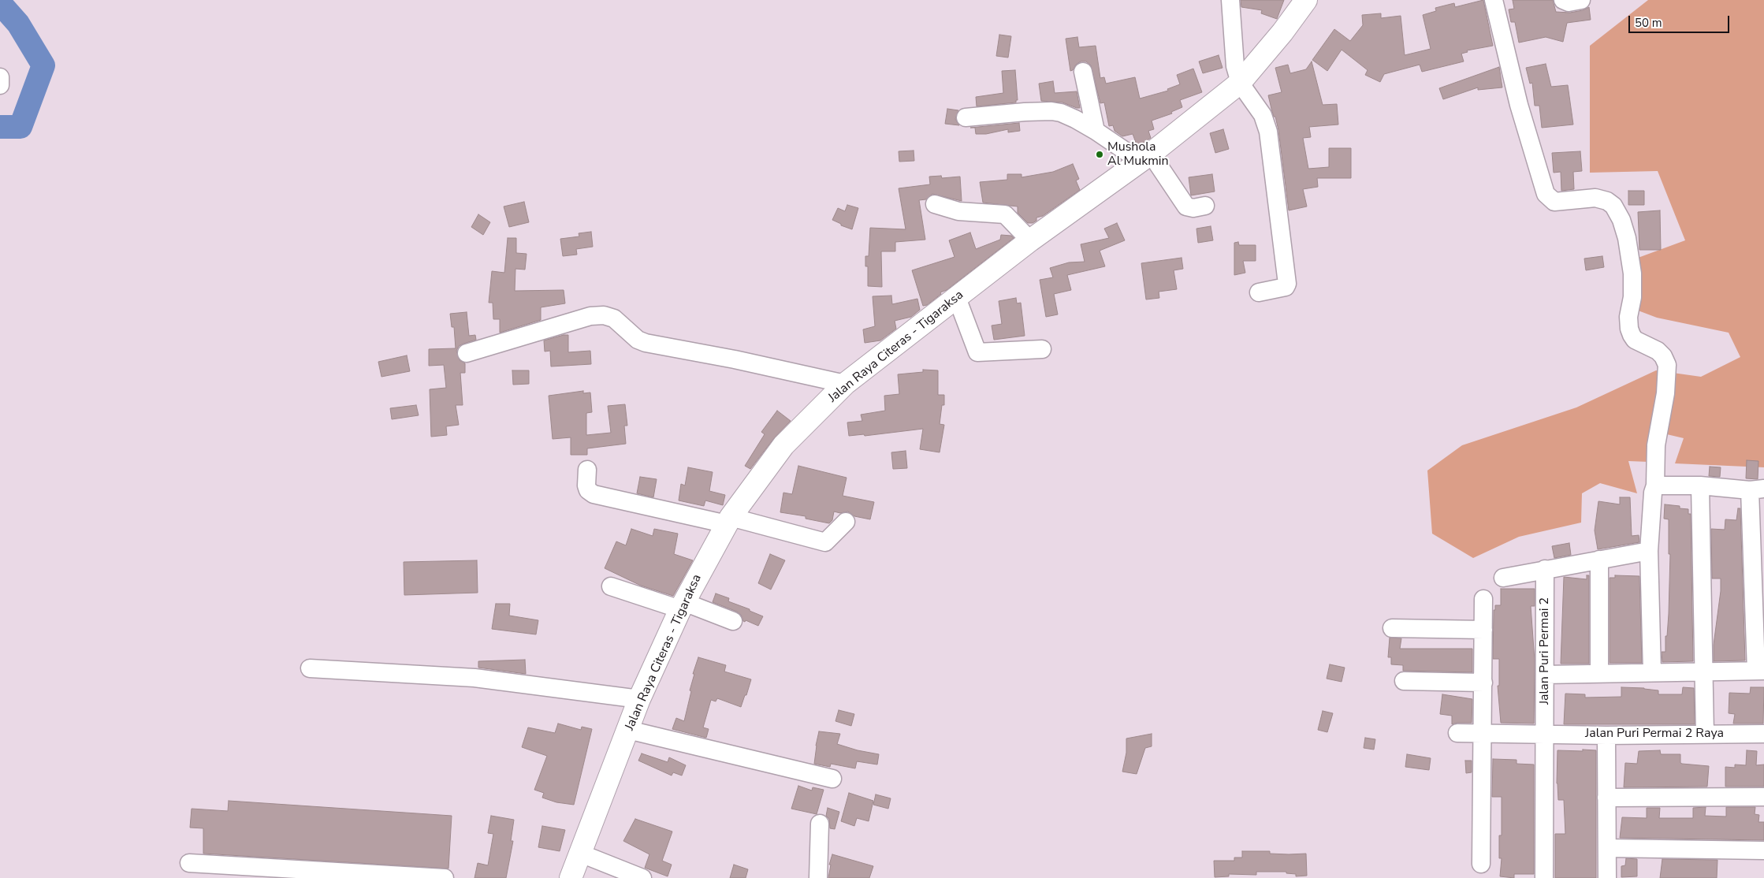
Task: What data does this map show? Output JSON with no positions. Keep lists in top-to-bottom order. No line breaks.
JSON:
{"streets":{"main road":["Jalan Raya Citeras - Tigaraksa"],"street":["Jalan Puri Permai 2","Jalan Puri Permai 2 Raya"]},"crossings":[["Jalan Puri Permai 2","Jalan Puri Permai 2 Raya"]],"places":["Mushola Al Mukmin"],"scale_bar":"50 m"}
